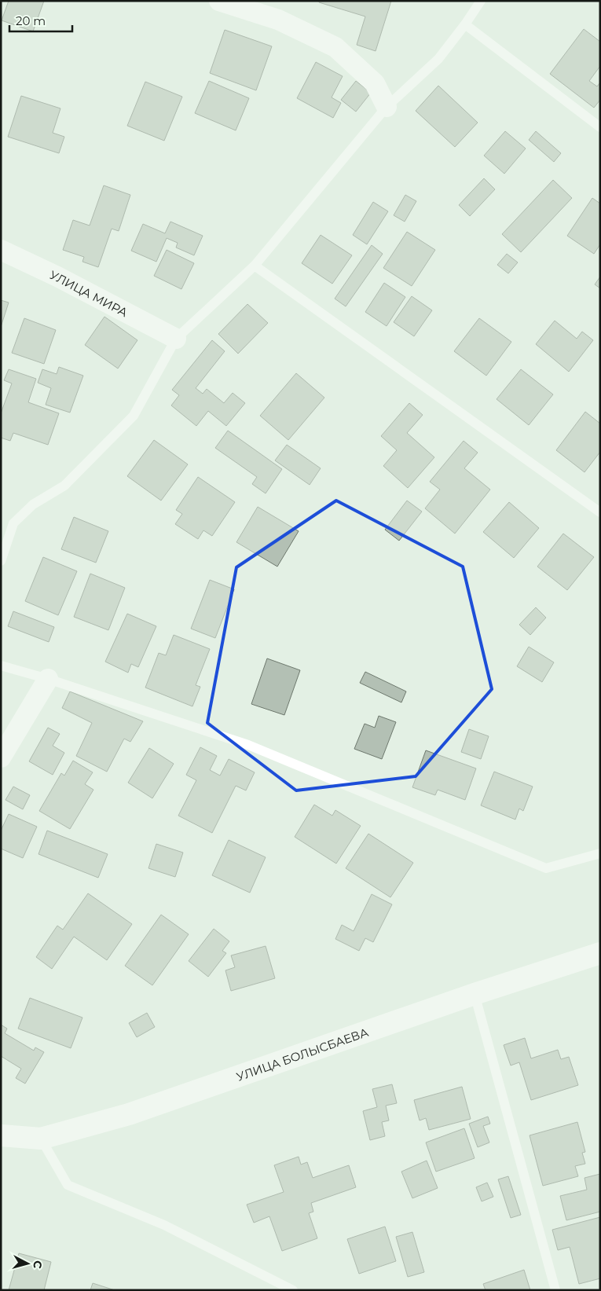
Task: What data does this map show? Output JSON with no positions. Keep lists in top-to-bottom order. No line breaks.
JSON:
{"streets":{"street":["УЛИЦА МИРА","УЛИЦА БОЛЫСБАЕВА"]},"scale_bar":"20 m","north":"right"}
